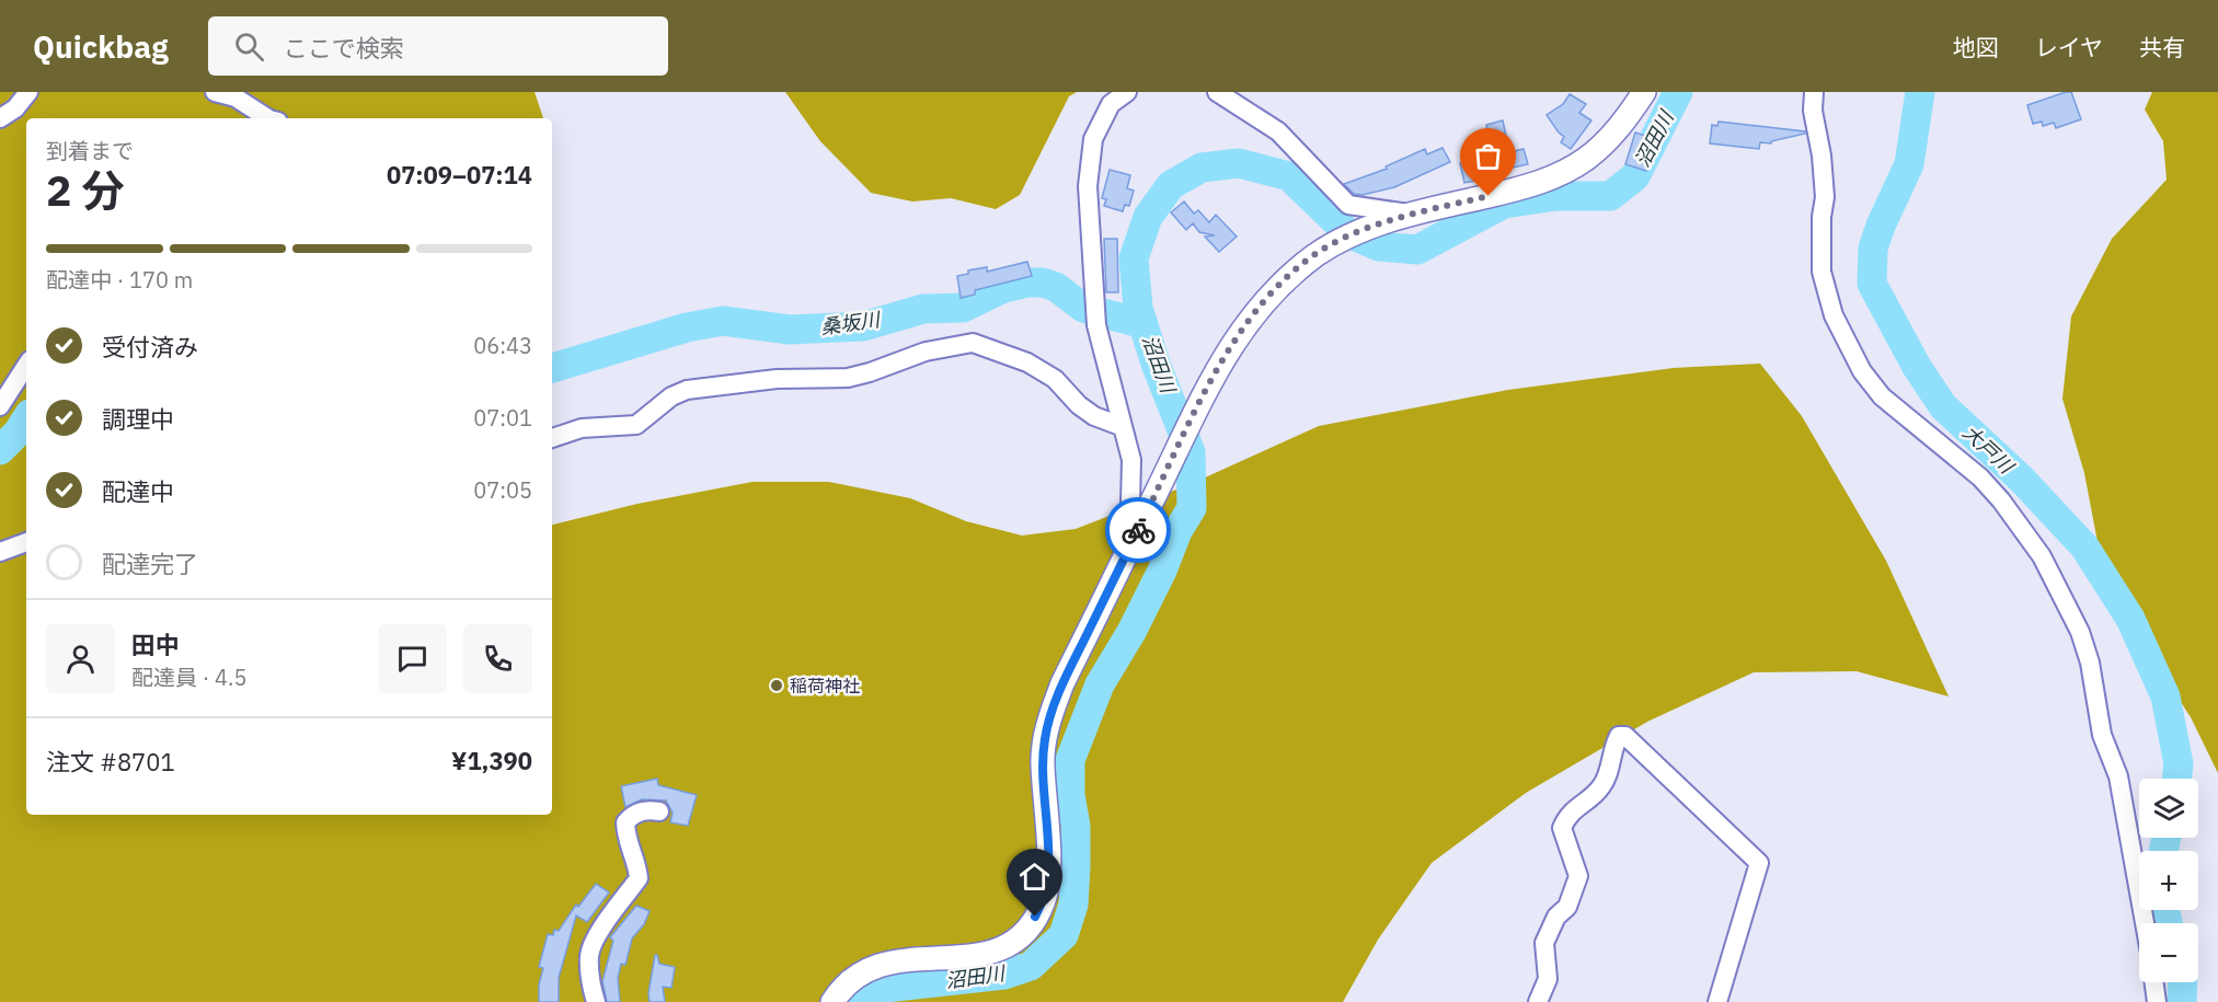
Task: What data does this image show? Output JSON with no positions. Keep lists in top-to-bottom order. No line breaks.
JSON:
{"water":["沼田川","桑坂川","大戸川"],"places":["稲荷神社"],"page":{"header":"Quickbag","search":"ここで検索","nav":["地図","レイヤ","共有"],"heading":["2 分","到着まで","07:09–07:14"],"panel":["田中","配達員 · 4.5","注文 #8701","¥1,390"],"bar":"配達中 · 170 m","list":[["受付済み","06:43"],["調理中","07:01"],["配達中","07:05"],"配達完了"],"map_buttons":["+","−"]}}
